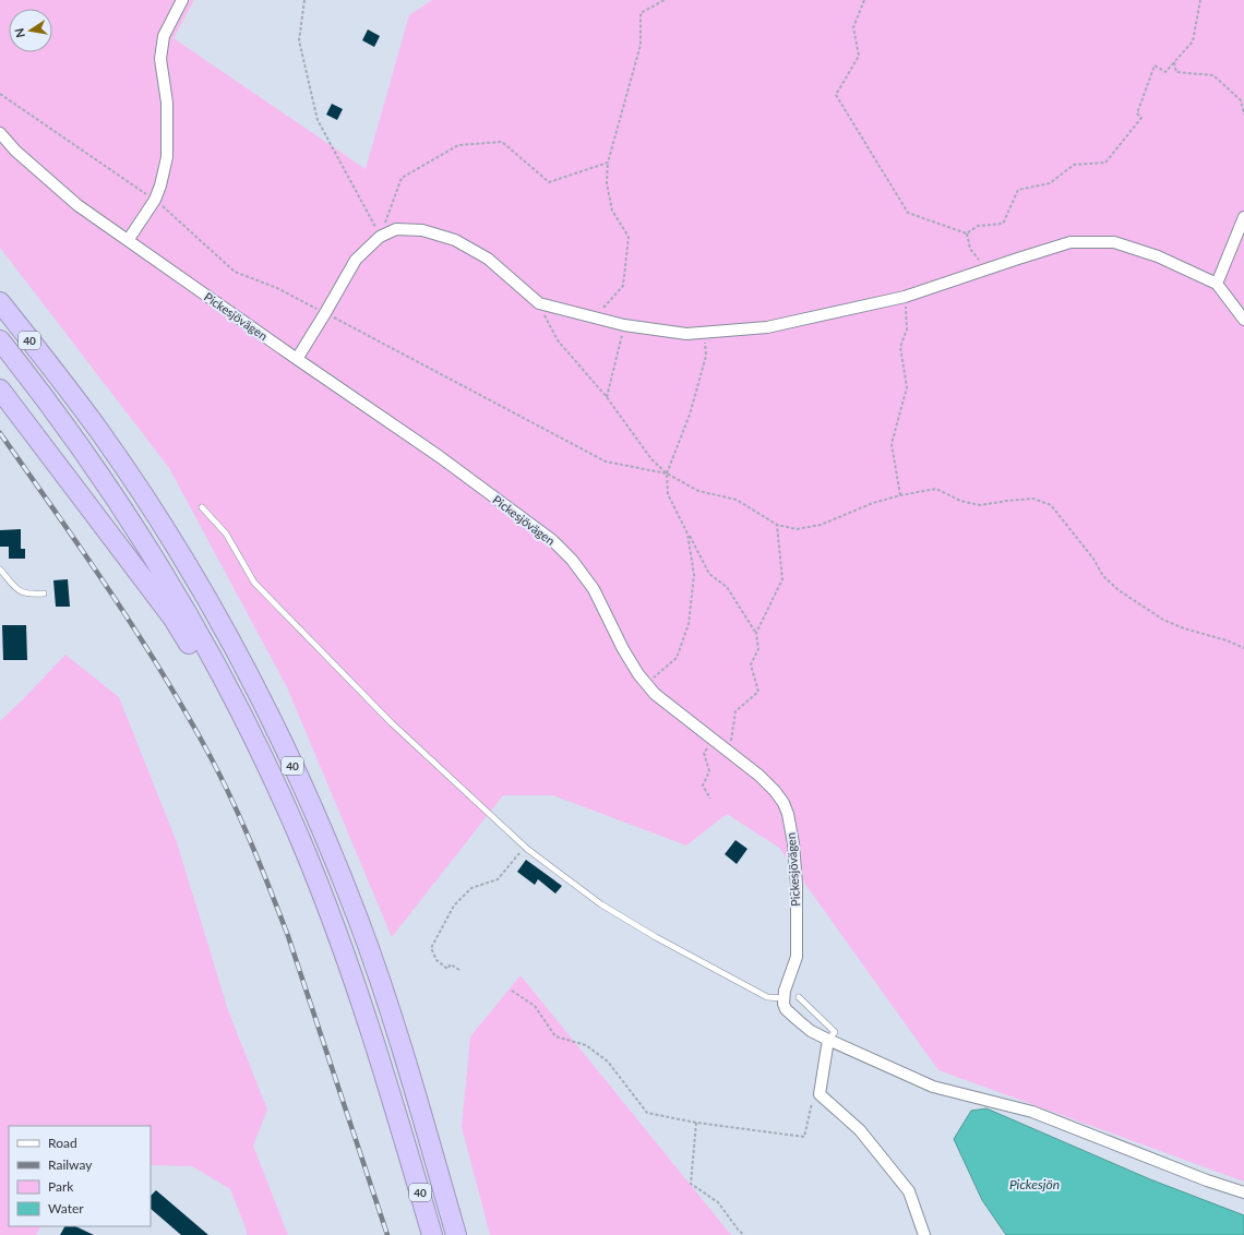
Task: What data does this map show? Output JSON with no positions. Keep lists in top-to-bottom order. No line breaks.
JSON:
{"streets":{"highway":["40"],"street":["Pickesjövägen"]},"water":["Pickesjön"],"legend":["Road","Railway","Park","Water"],"north":"left"}
